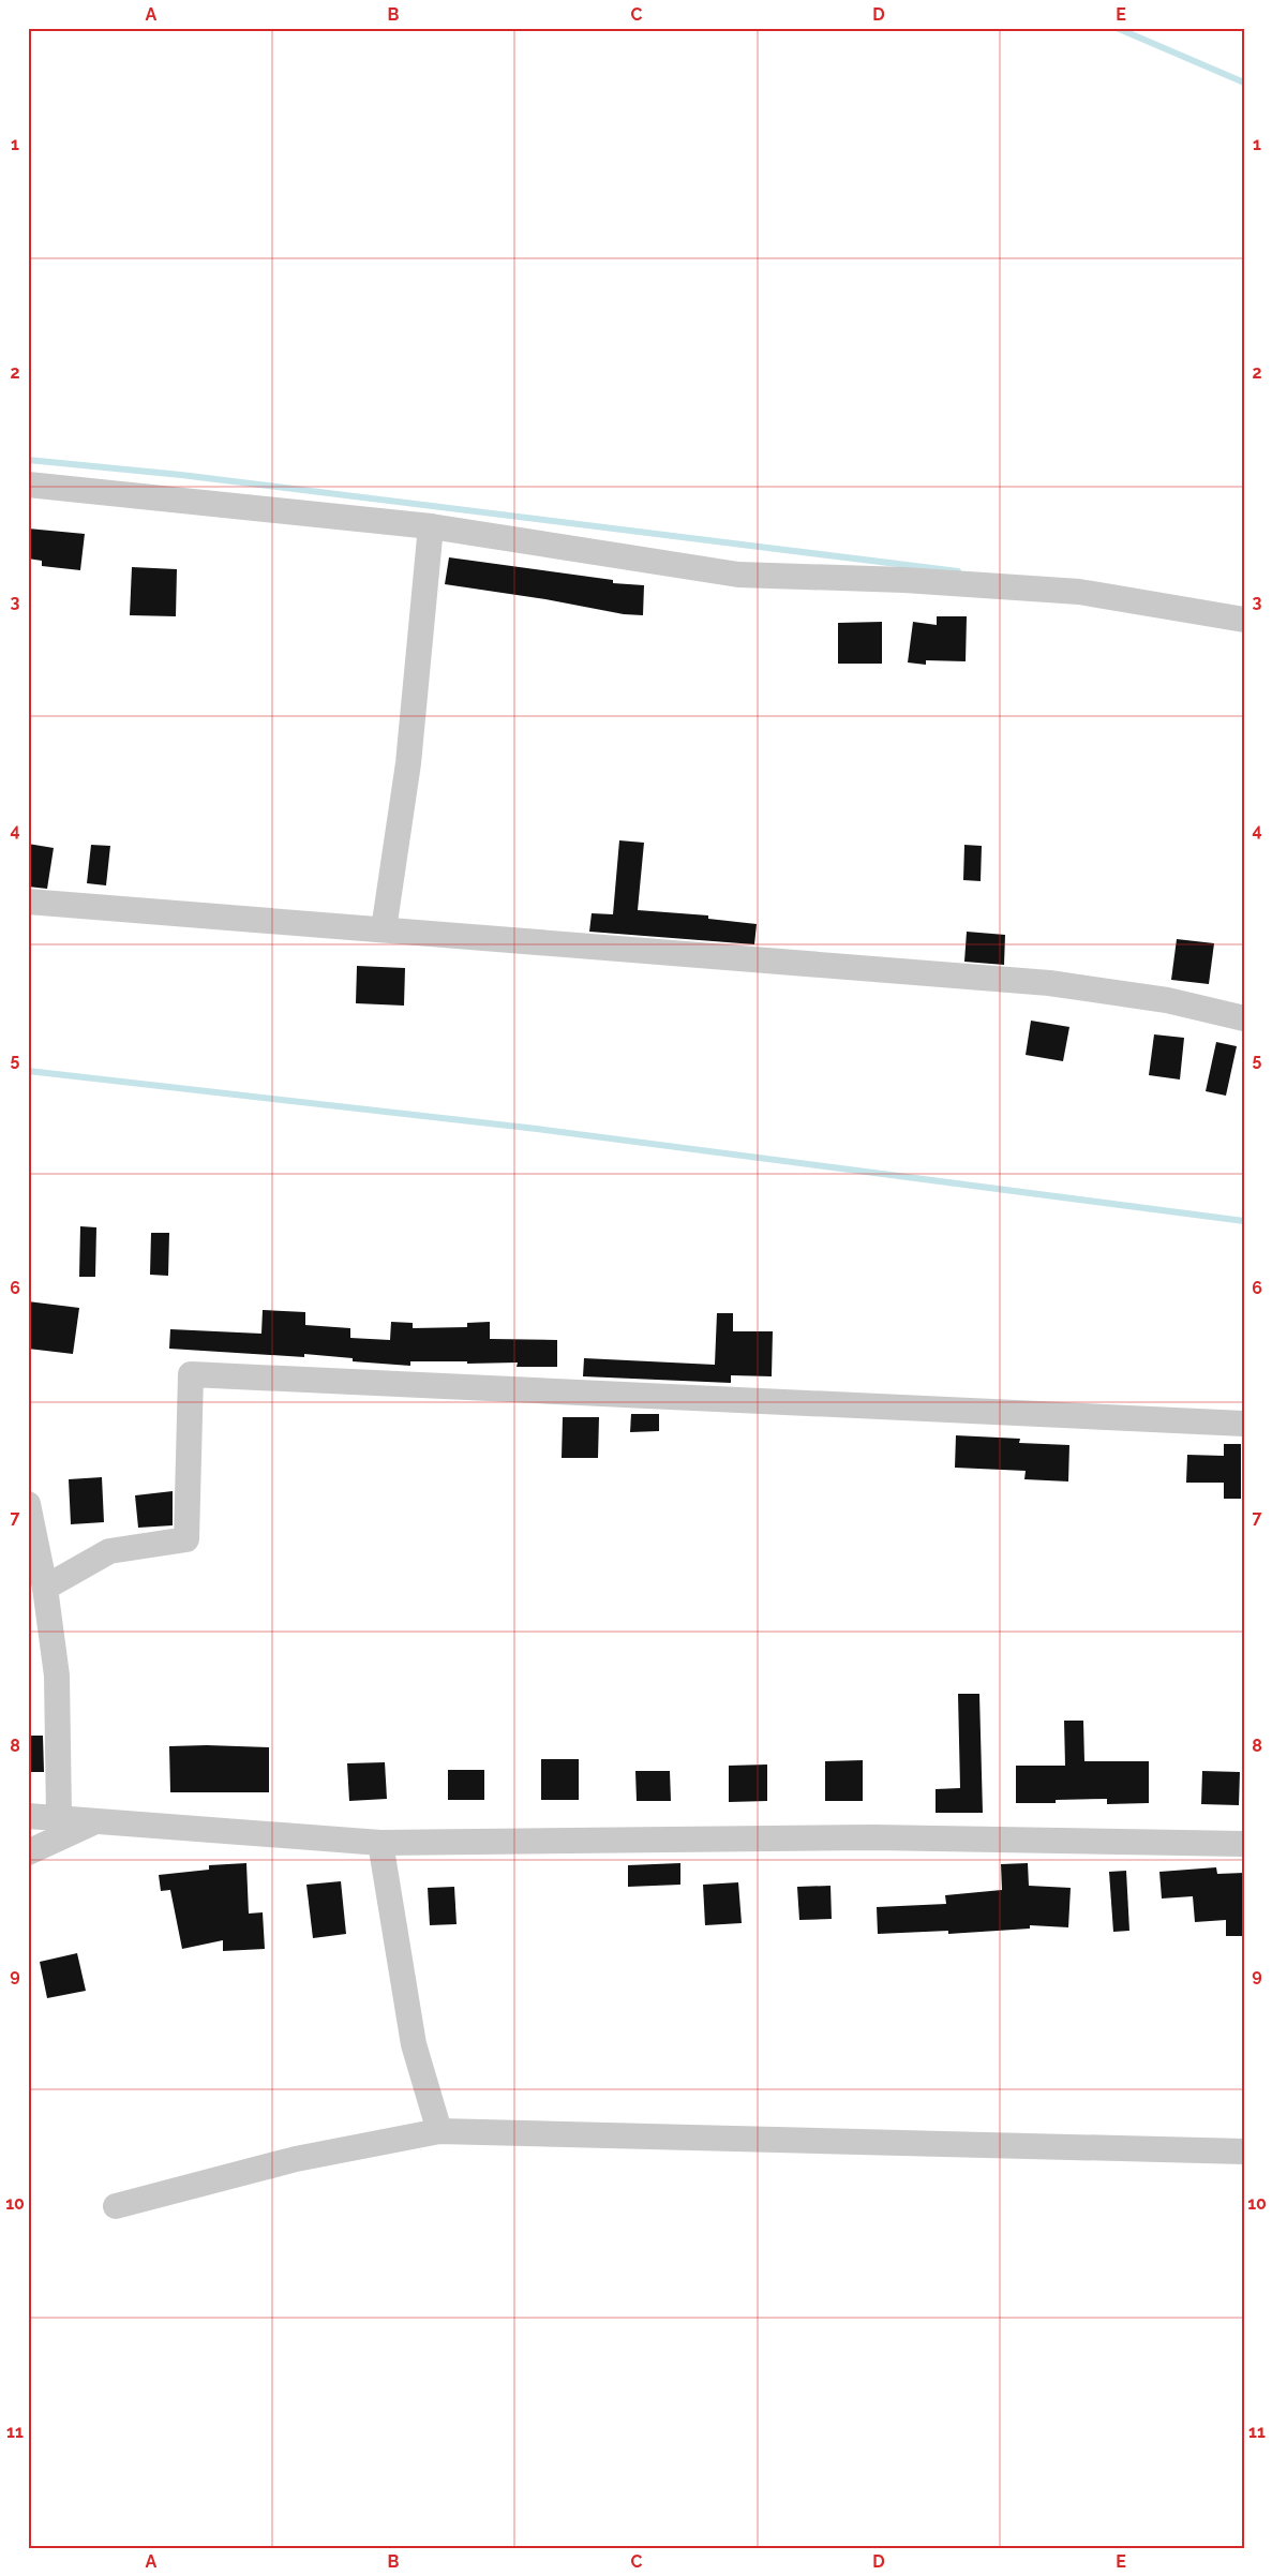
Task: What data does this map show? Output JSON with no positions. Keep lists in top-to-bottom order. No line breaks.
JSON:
{"grid":{"columns":["A","B","C","D","E"],"rows":["1","2","3","4","5","6","7","8","9","10","11"]}}
